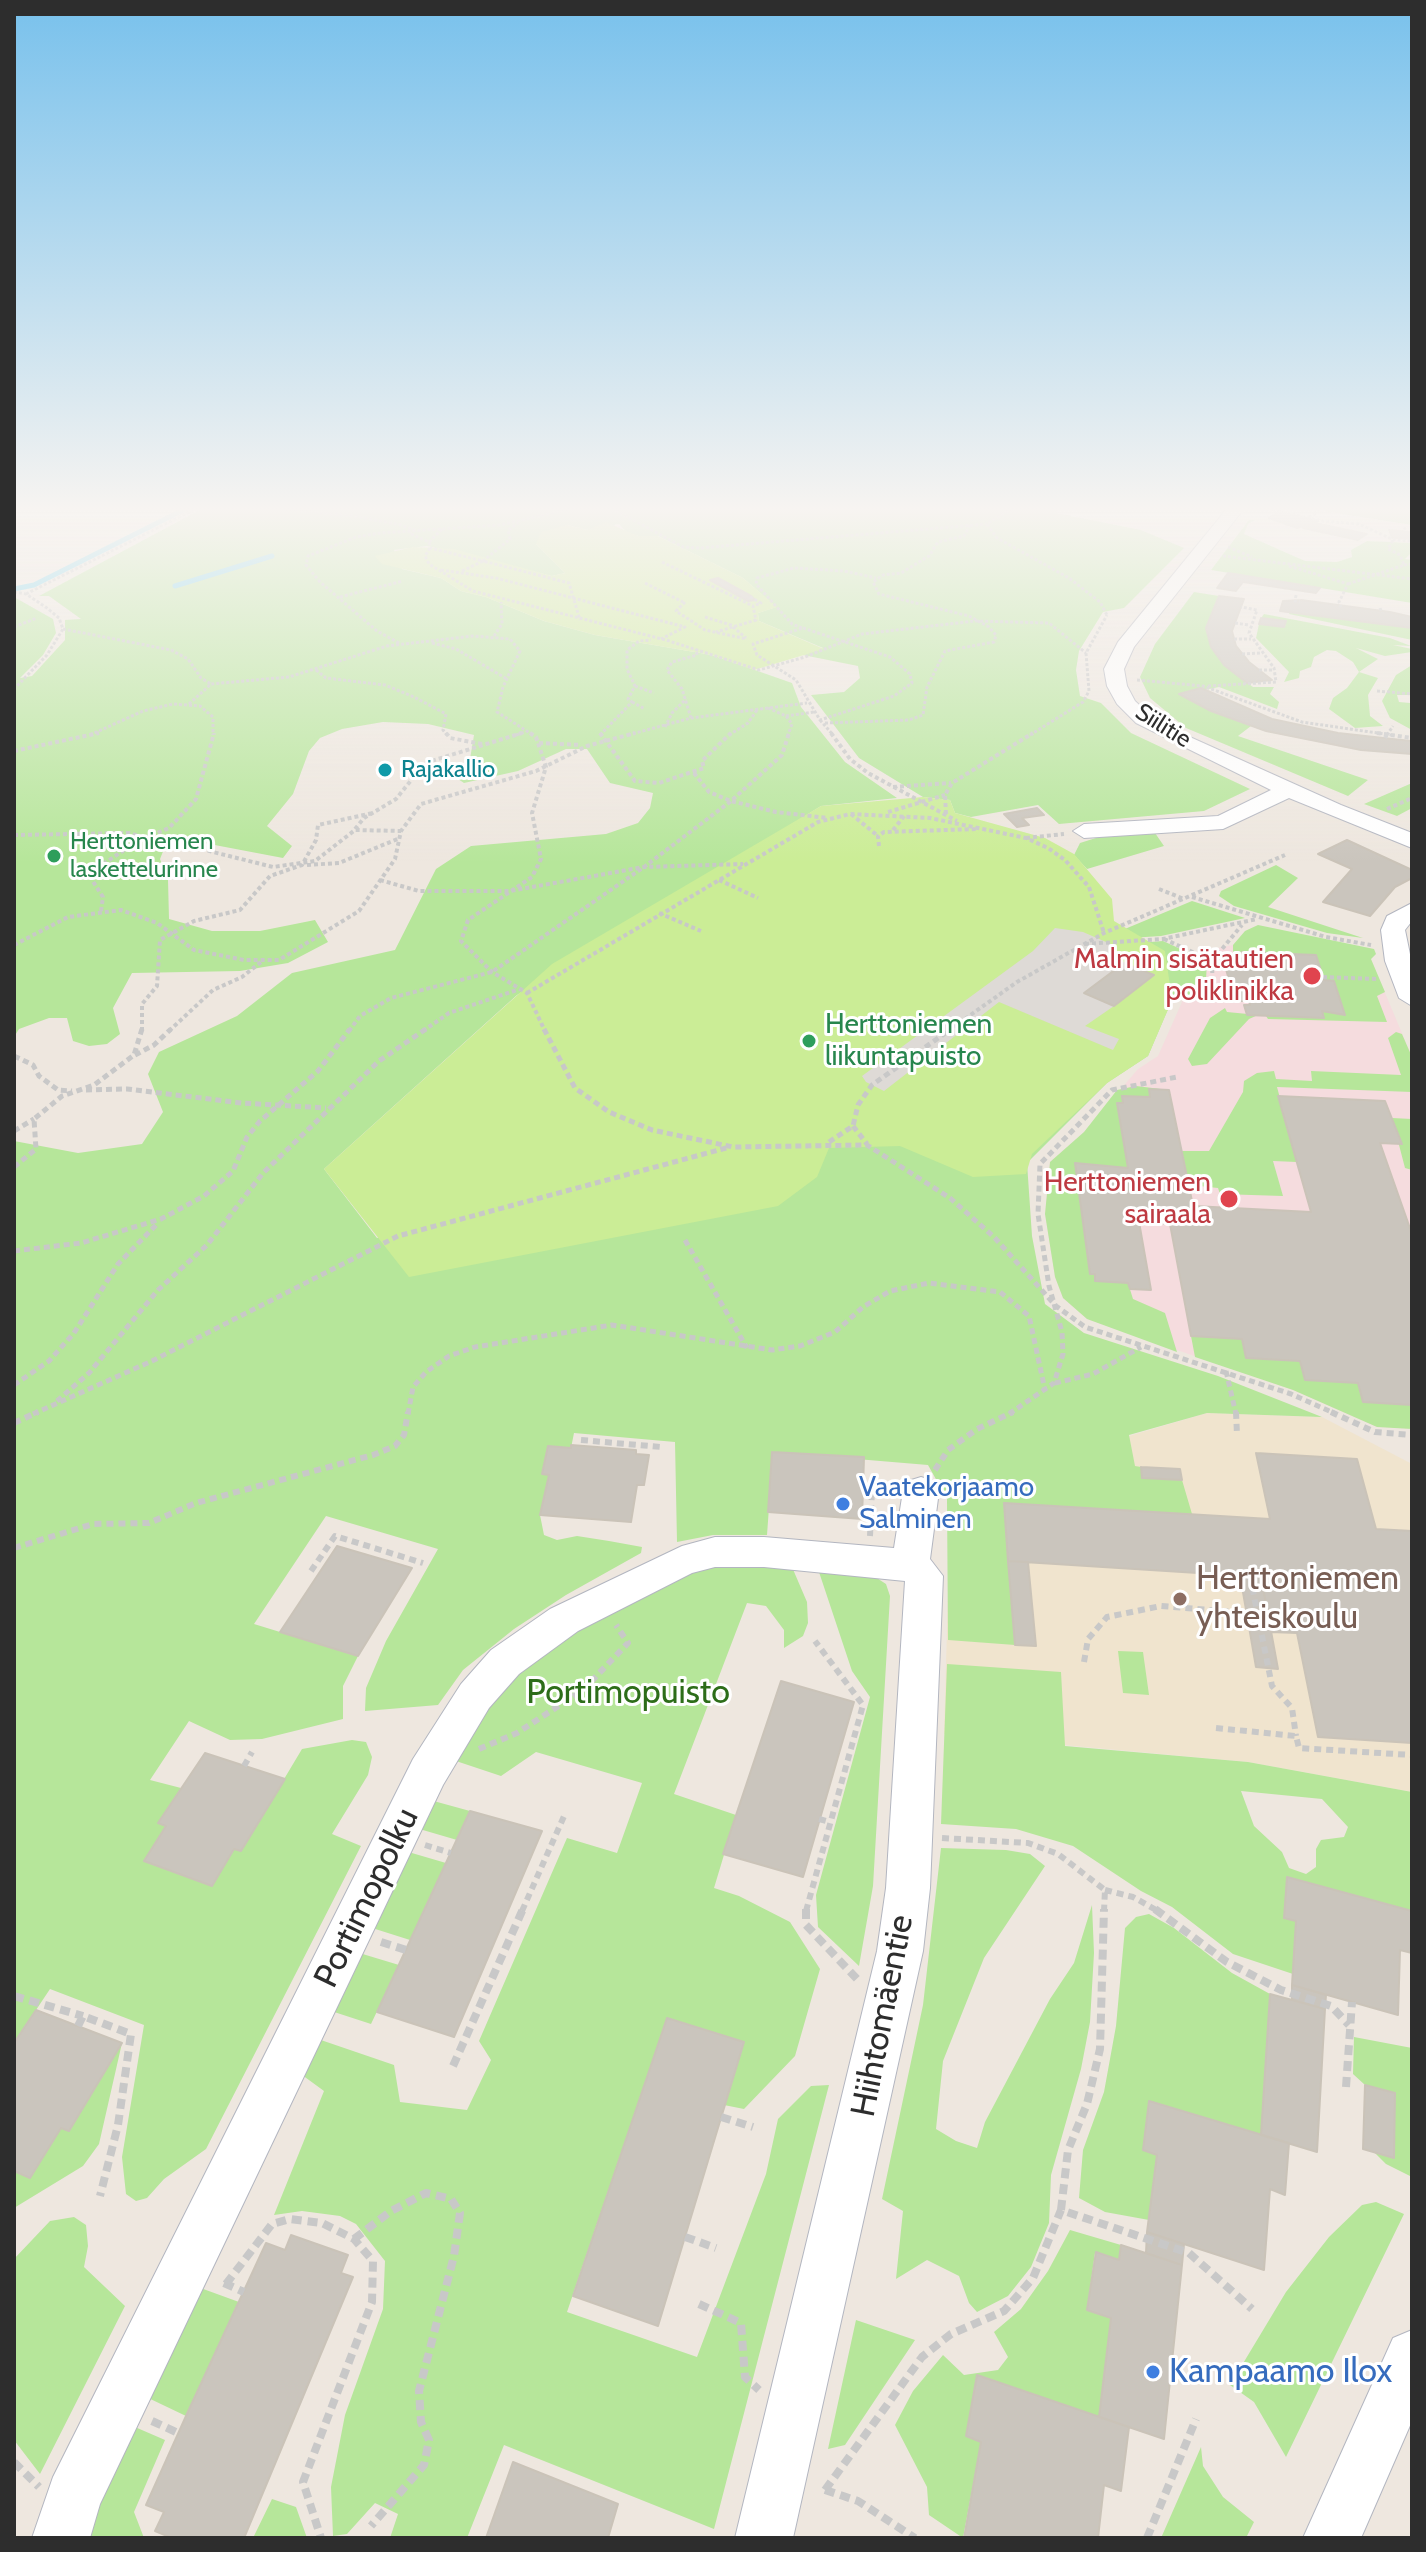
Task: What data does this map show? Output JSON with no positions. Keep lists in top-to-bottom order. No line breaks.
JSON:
{"streets":{"street":["Siilitie","Portimopolku","Hiihtomäentie"]},"crossings":[["Portimopolku","Hiihtomäentie"]],"parks":["Portimopuisto"],"places":["Rajakallio","Herttoniemen laskettelurinne","Malmin sisätautien poliklinikka","Herttoniemen liikuntapuisto","Herttoniemen sairaala","Vaatekorjaamo Salminen","Herttoniemen yhteiskoulu","Kampaamo Ilox"]}
